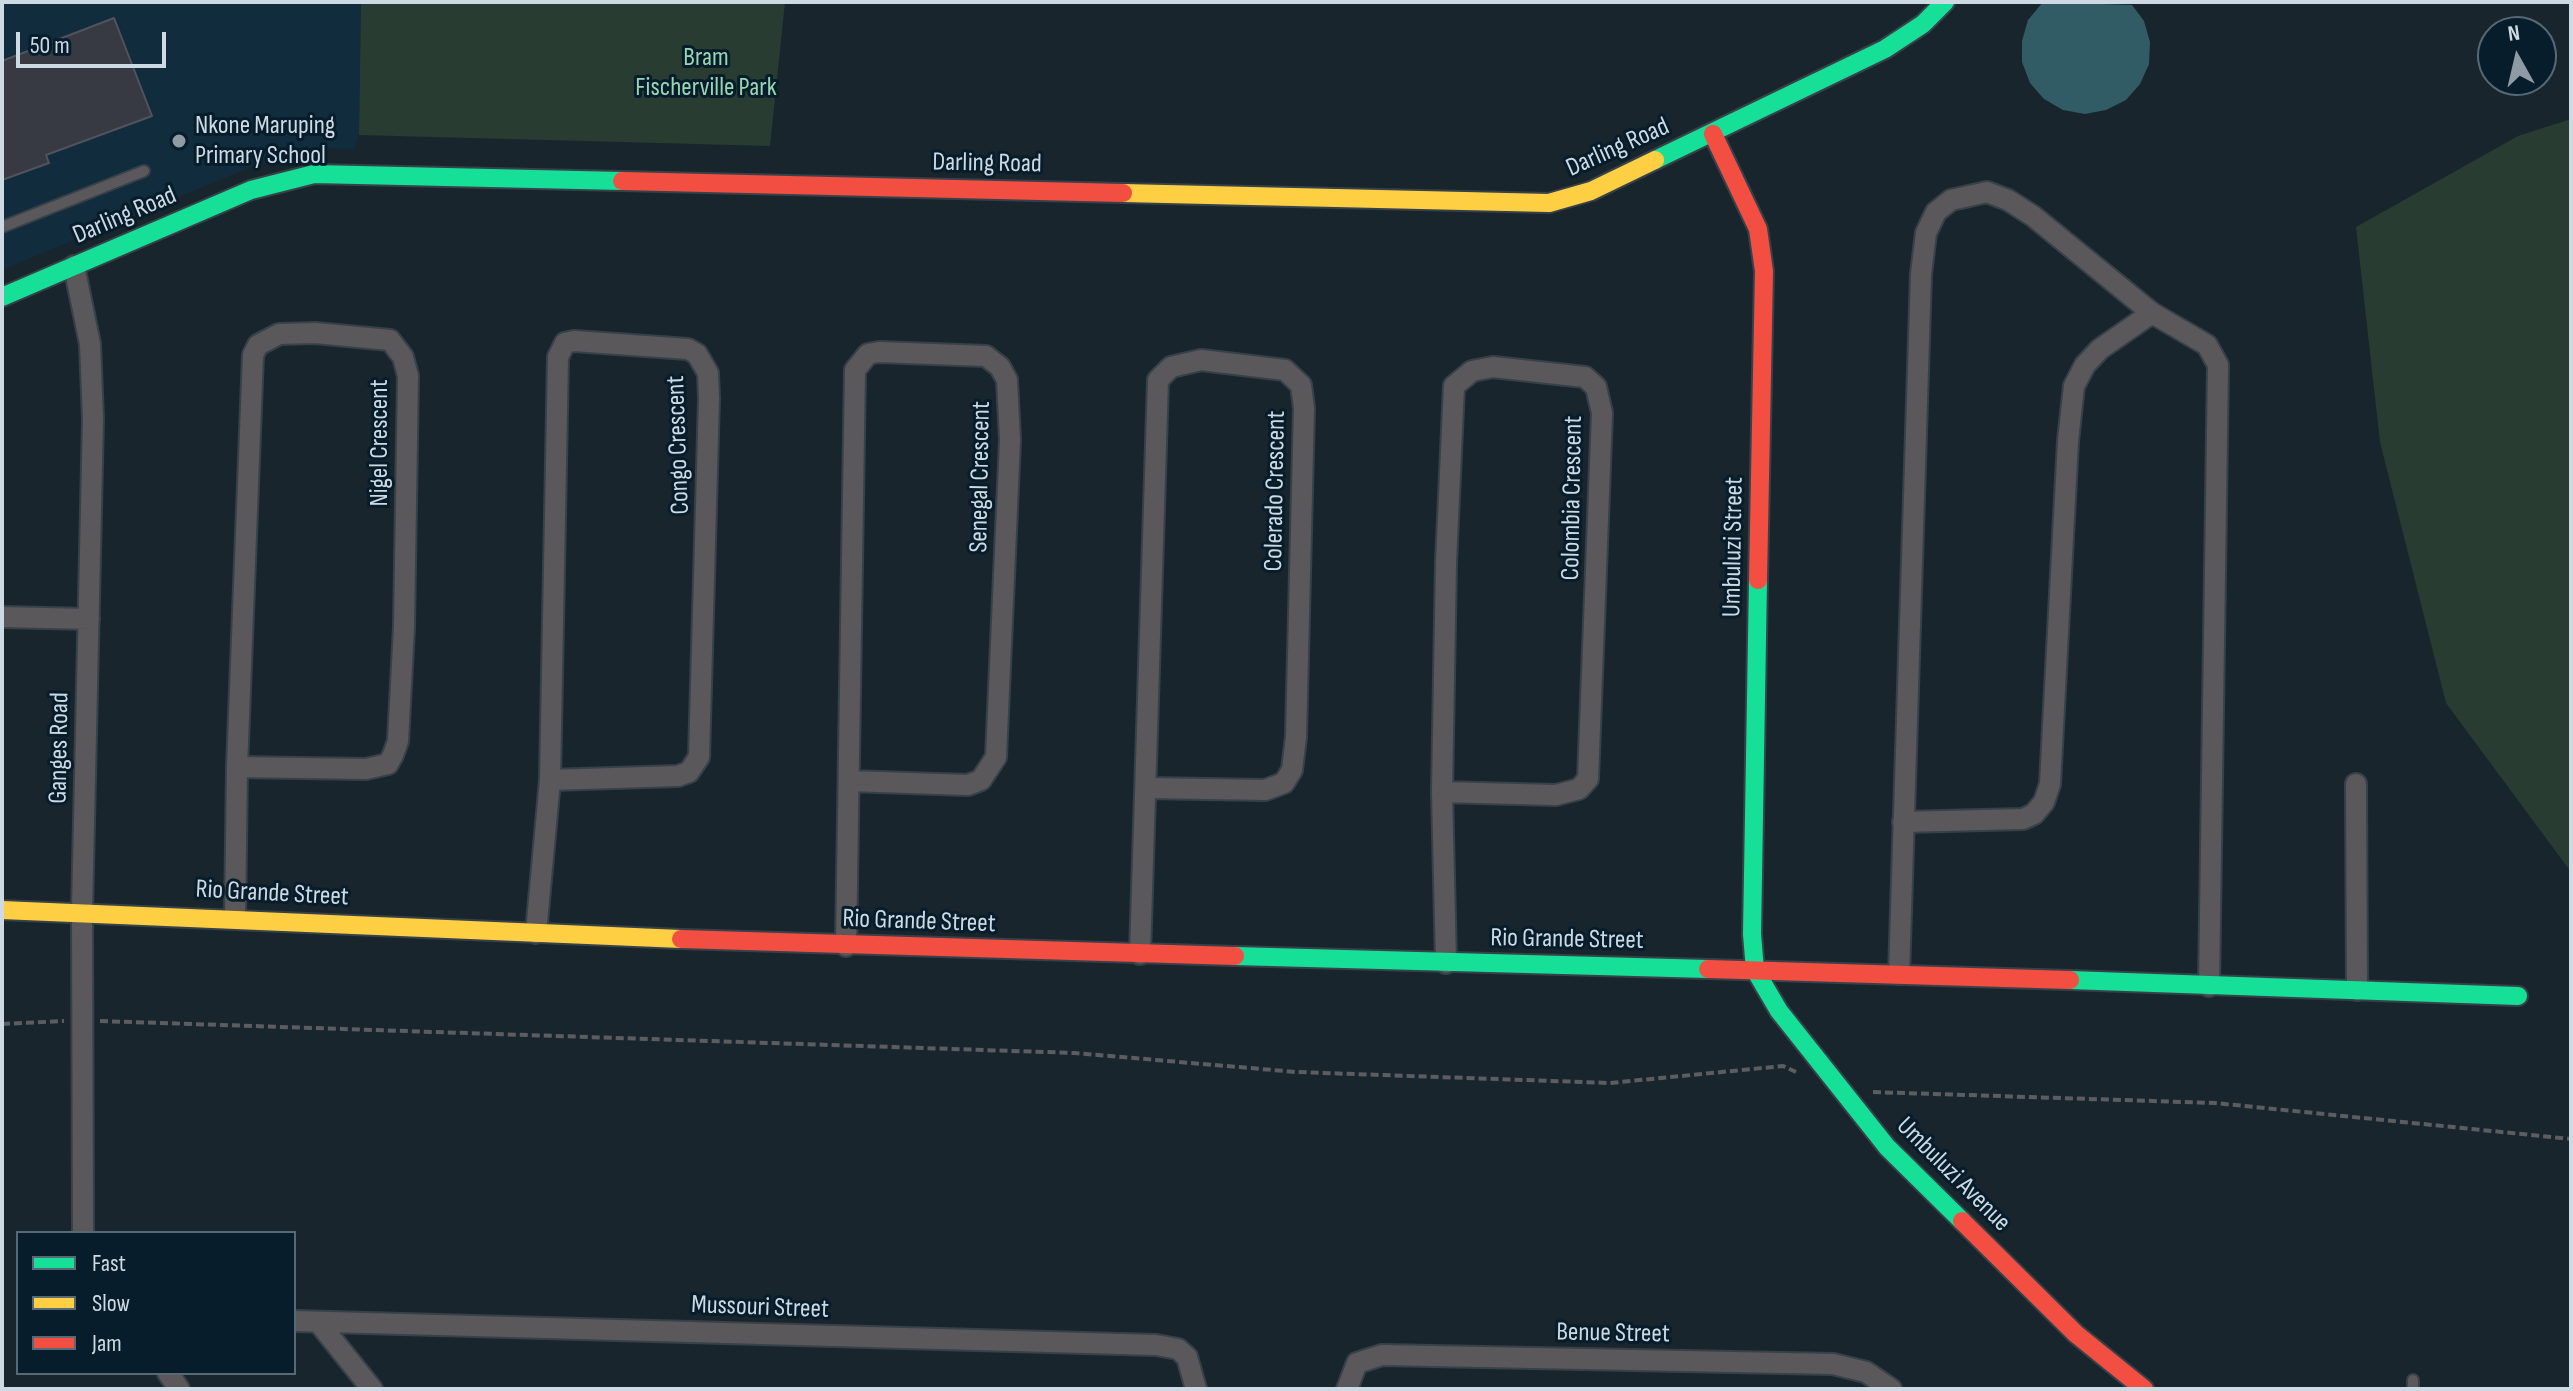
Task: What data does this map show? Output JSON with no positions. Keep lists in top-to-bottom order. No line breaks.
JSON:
{"streets":{"street":["Darling Road","Nigel Crescent","Congo Crescent","Senegal Crescent","Colerado Crescent","Colombia Crescent","Umbuluzi Street","Ganges Road","Rio Grande Street","Umbuluzi Avenue","Mussouri Street","Benue Street"]},"crossings":[["Darling Road","Umbuluzi Street"],["Darling Road","Ganges Road"],["Nigel Crescent","Rio Grande Street"],["Congo Crescent","Rio Grande Street"],["Senegal Crescent","Rio Grande Street"],["Colerado Crescent","Rio Grande Street"],["Colombia Crescent","Rio Grande Street"],["Umbuluzi Street","Rio Grande Street"],["Umbuluzi Street","Umbuluzi Avenue"],["Ganges Road","Rio Grande Street"],["Rio Grande Street","Umbuluzi Avenue"]],"parks":["Bram Fischerville Park"],"places":["Nkone Maruping Primary School"],"legend":["Fast","Slow","Jam"],"scale_bar":"50 m","north":"top"}
